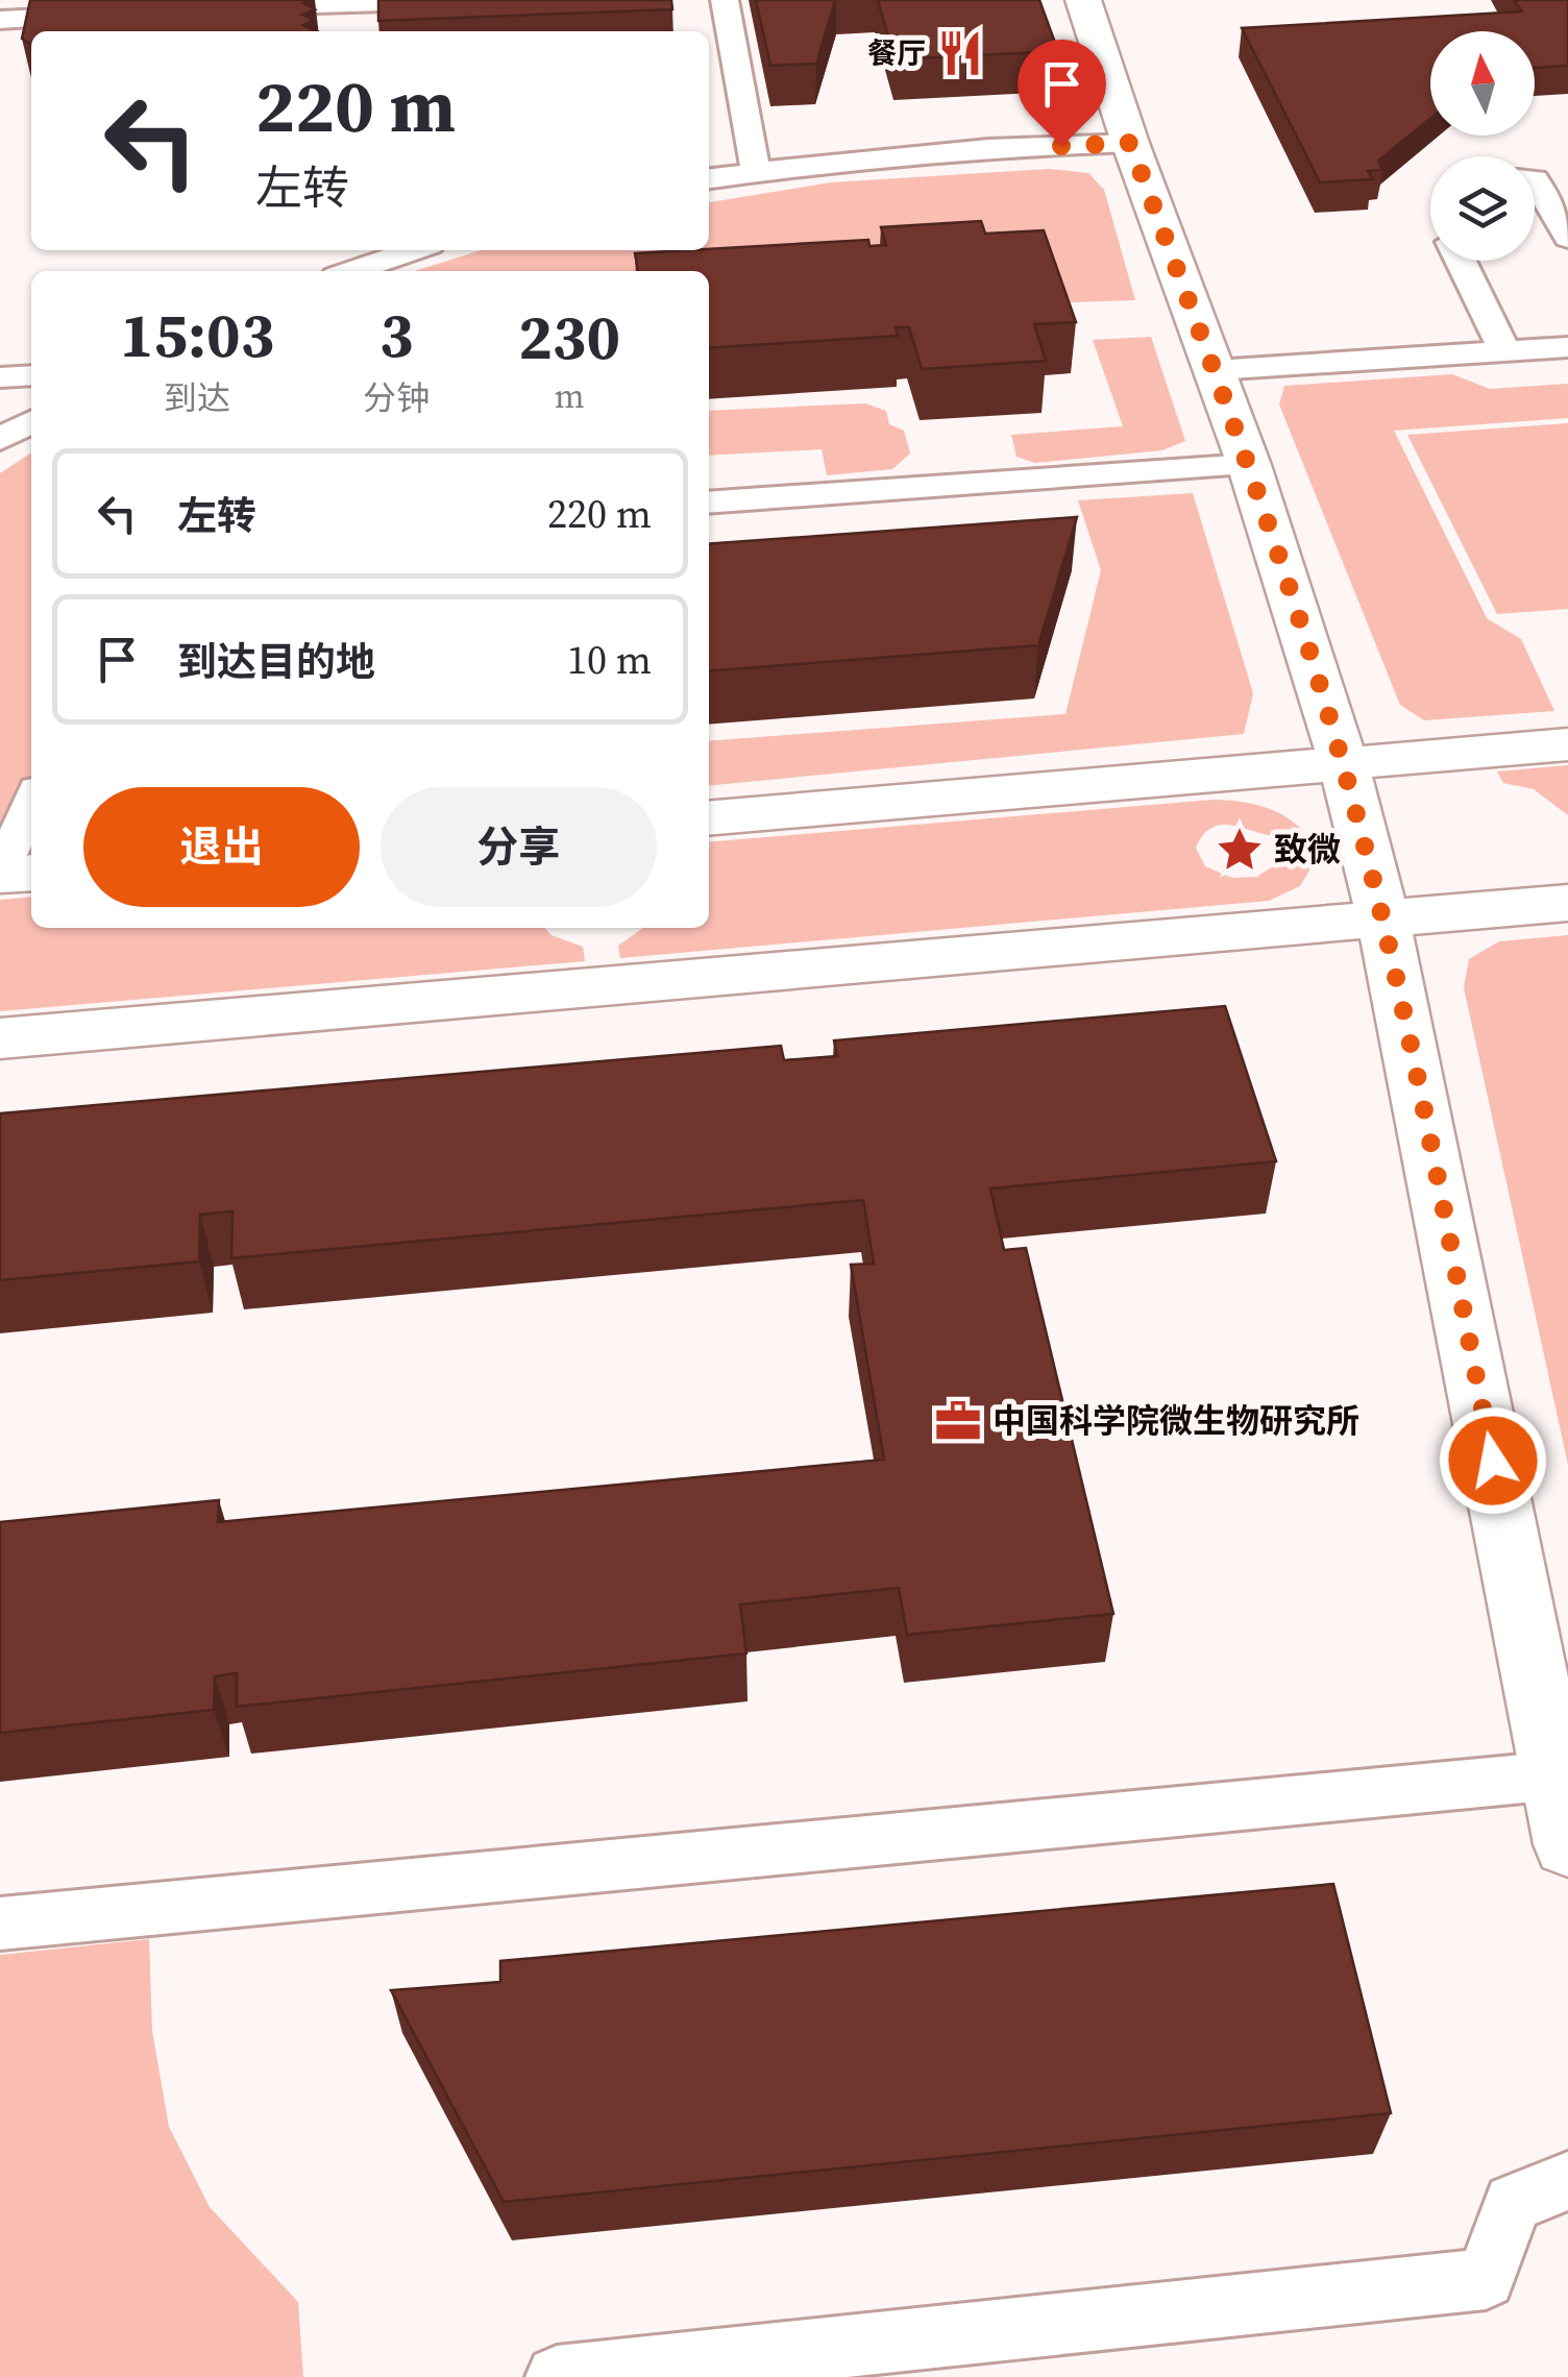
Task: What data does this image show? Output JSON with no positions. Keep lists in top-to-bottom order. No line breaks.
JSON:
{"places":{"restaurant":["餐厅"],"place":["致微"],"office":["中国科学院微生物研究所"]},"north":"top","page":{"turn":["220 m","左转"],"eta":["15:03","到达","3","分钟","230","m"],"list":[{"name":"左转","value":"220 m"},{"name":"到达目的地","value":"10 m"}],"buttons":["退出","分享"]}}
